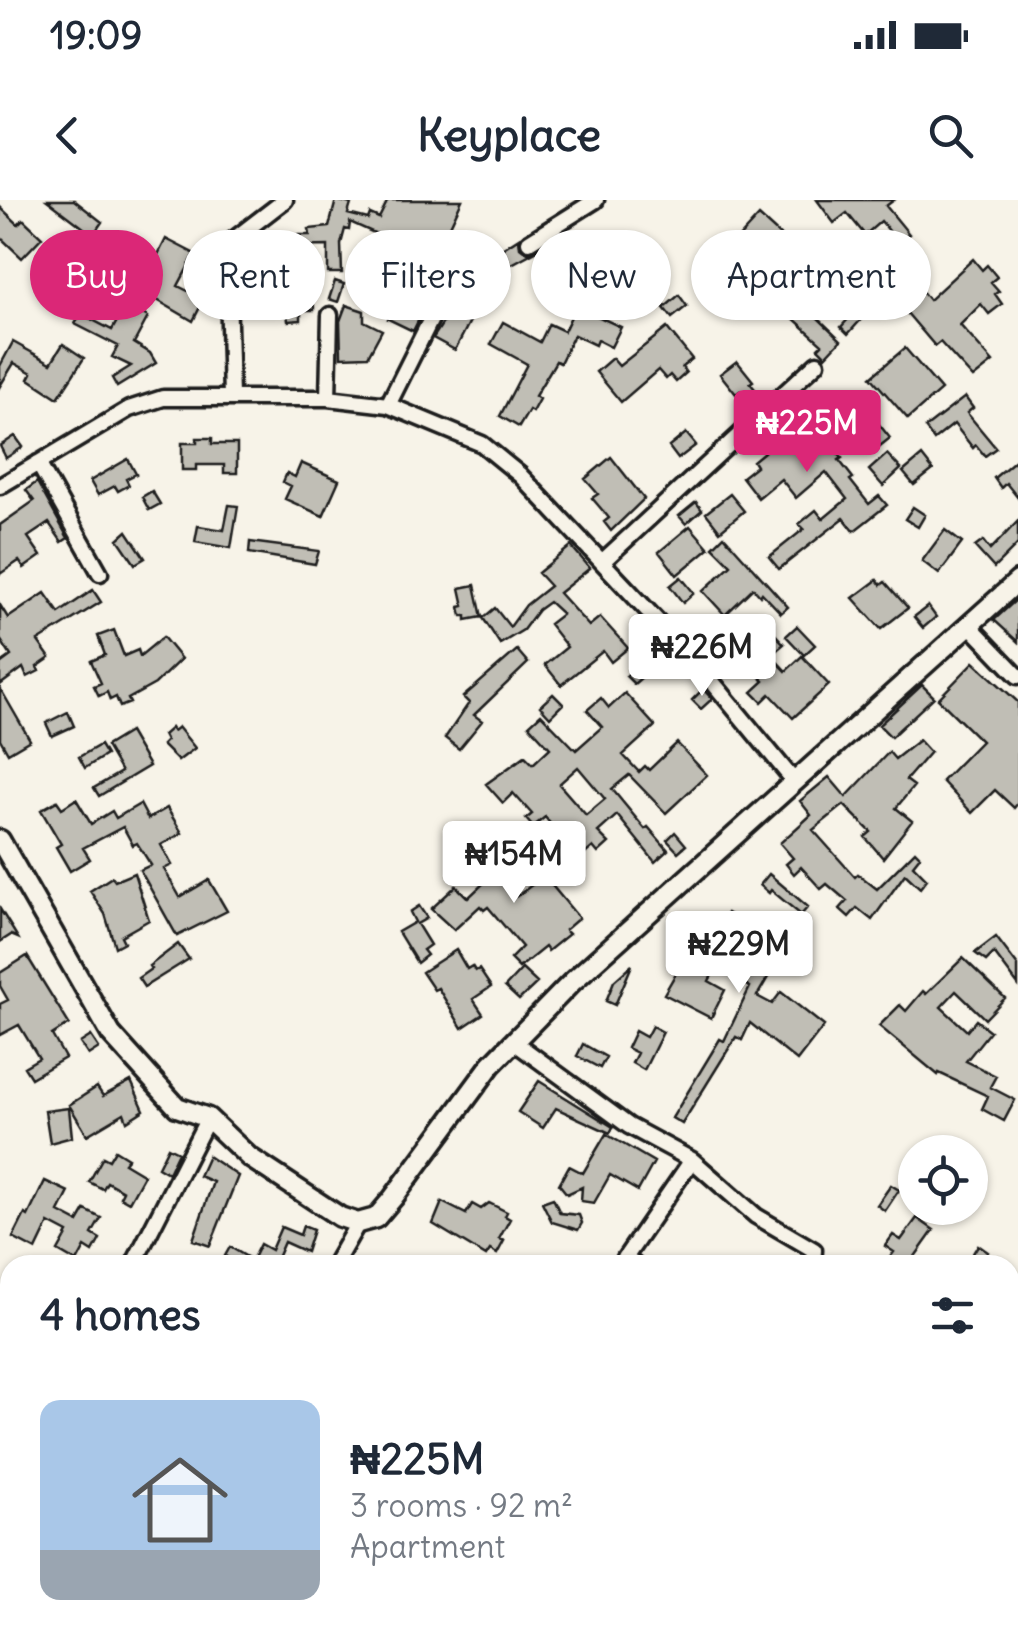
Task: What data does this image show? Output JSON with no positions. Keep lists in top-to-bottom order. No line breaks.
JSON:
{"page":{"status":"19:09","header":"Keyplace","chip":["Buy","Rent","Filters","New","Apartment"],"price":["₦225M","₦226M","₦154M","₦229M"],"heading":"4 homes","list":[{"name":"₦225M","note":"3 rooms · 92 m² · Apartment"}]}}
